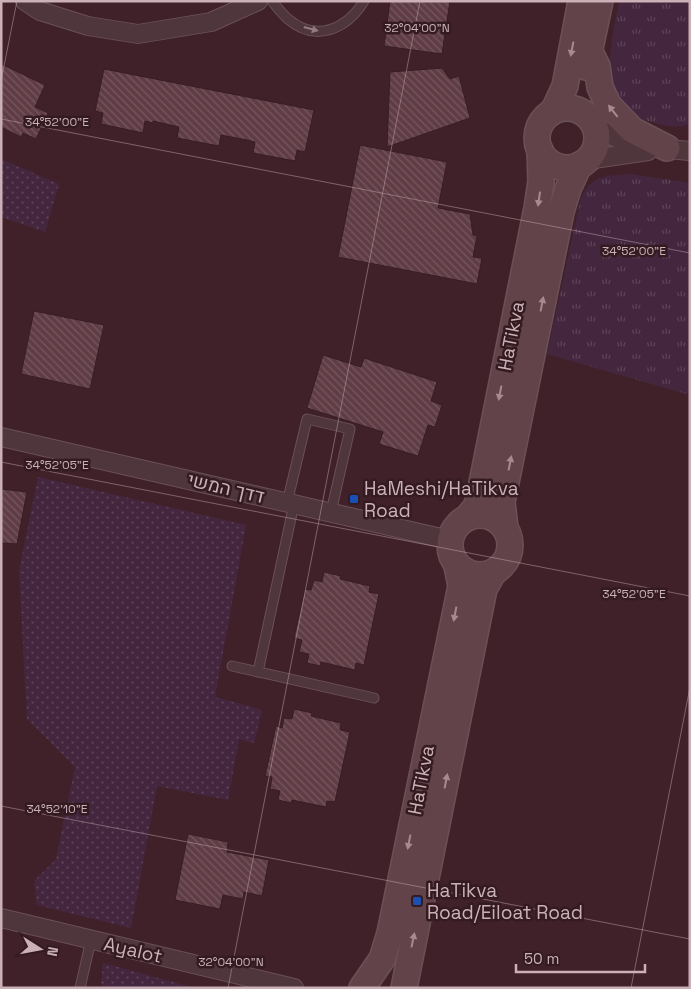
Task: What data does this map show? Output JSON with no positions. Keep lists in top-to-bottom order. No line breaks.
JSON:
{"streets":{"street":["HaTikva","דדך המשי","Ayalot"]},"crossings":[["HaTikva","דדך המשי"]],"places":{"transit":["HaMeshi/HaTikva Road","HaTikva Road/Eiloat Road"]},"scale_bar":"50 m","north":"right","coordinates":["32°04'00\"N","34°52'00\"E","34°52'05\"E","34°52'10\"E"]}
